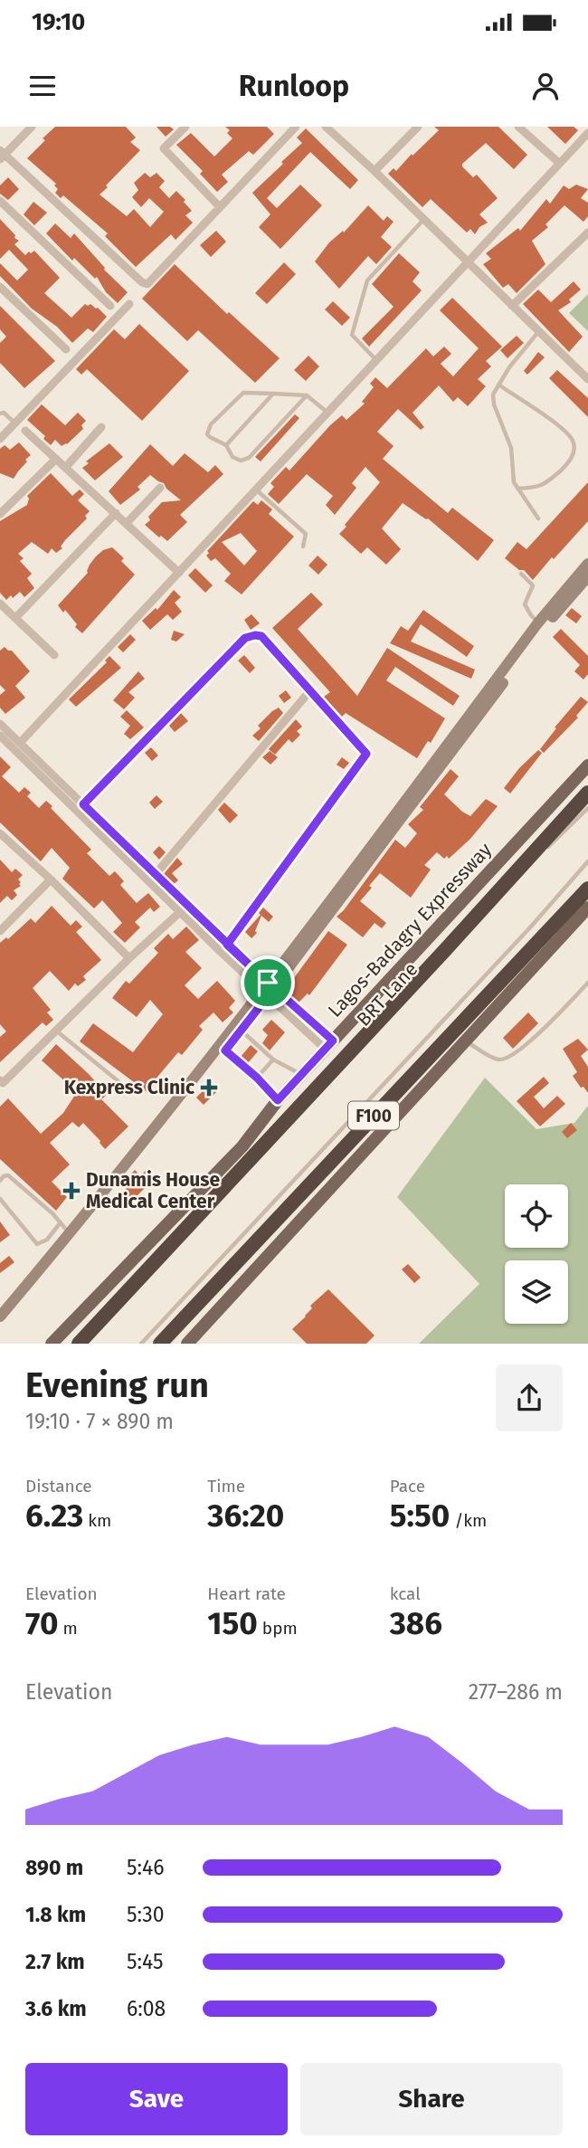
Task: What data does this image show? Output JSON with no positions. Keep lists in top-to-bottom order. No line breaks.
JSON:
{"streets":{"highway":["Lagos-Badagry Expressway","F100"],"lane":["BRT Lane"]},"crossings":[["Lagos-Badagry Expressway","BRT Lane"]],"places":{"health":["Kexpress Clinic","Dunamis House Medical Center"]},"page":{"status":"19:10","header":"Runloop","heading":["Evening run","19:10 · 7 × 890 m"],"stats":[["Distance","6.23 km"],["Time","36:20"],["Pace","5:50 /km"],["Elevation","70 m"],["Heart rate","150 bpm"],["kcal","386"]],"chart":["Elevation","277–286 m"],"list":[{"name":"890 m","note":"5:46"},{"name":"1.8 km","note":"5:30"},{"name":"2.7 km","note":"5:45"},{"name":"3.6 km","note":"6:08"}],"buttons":["Save","Share"]}}
